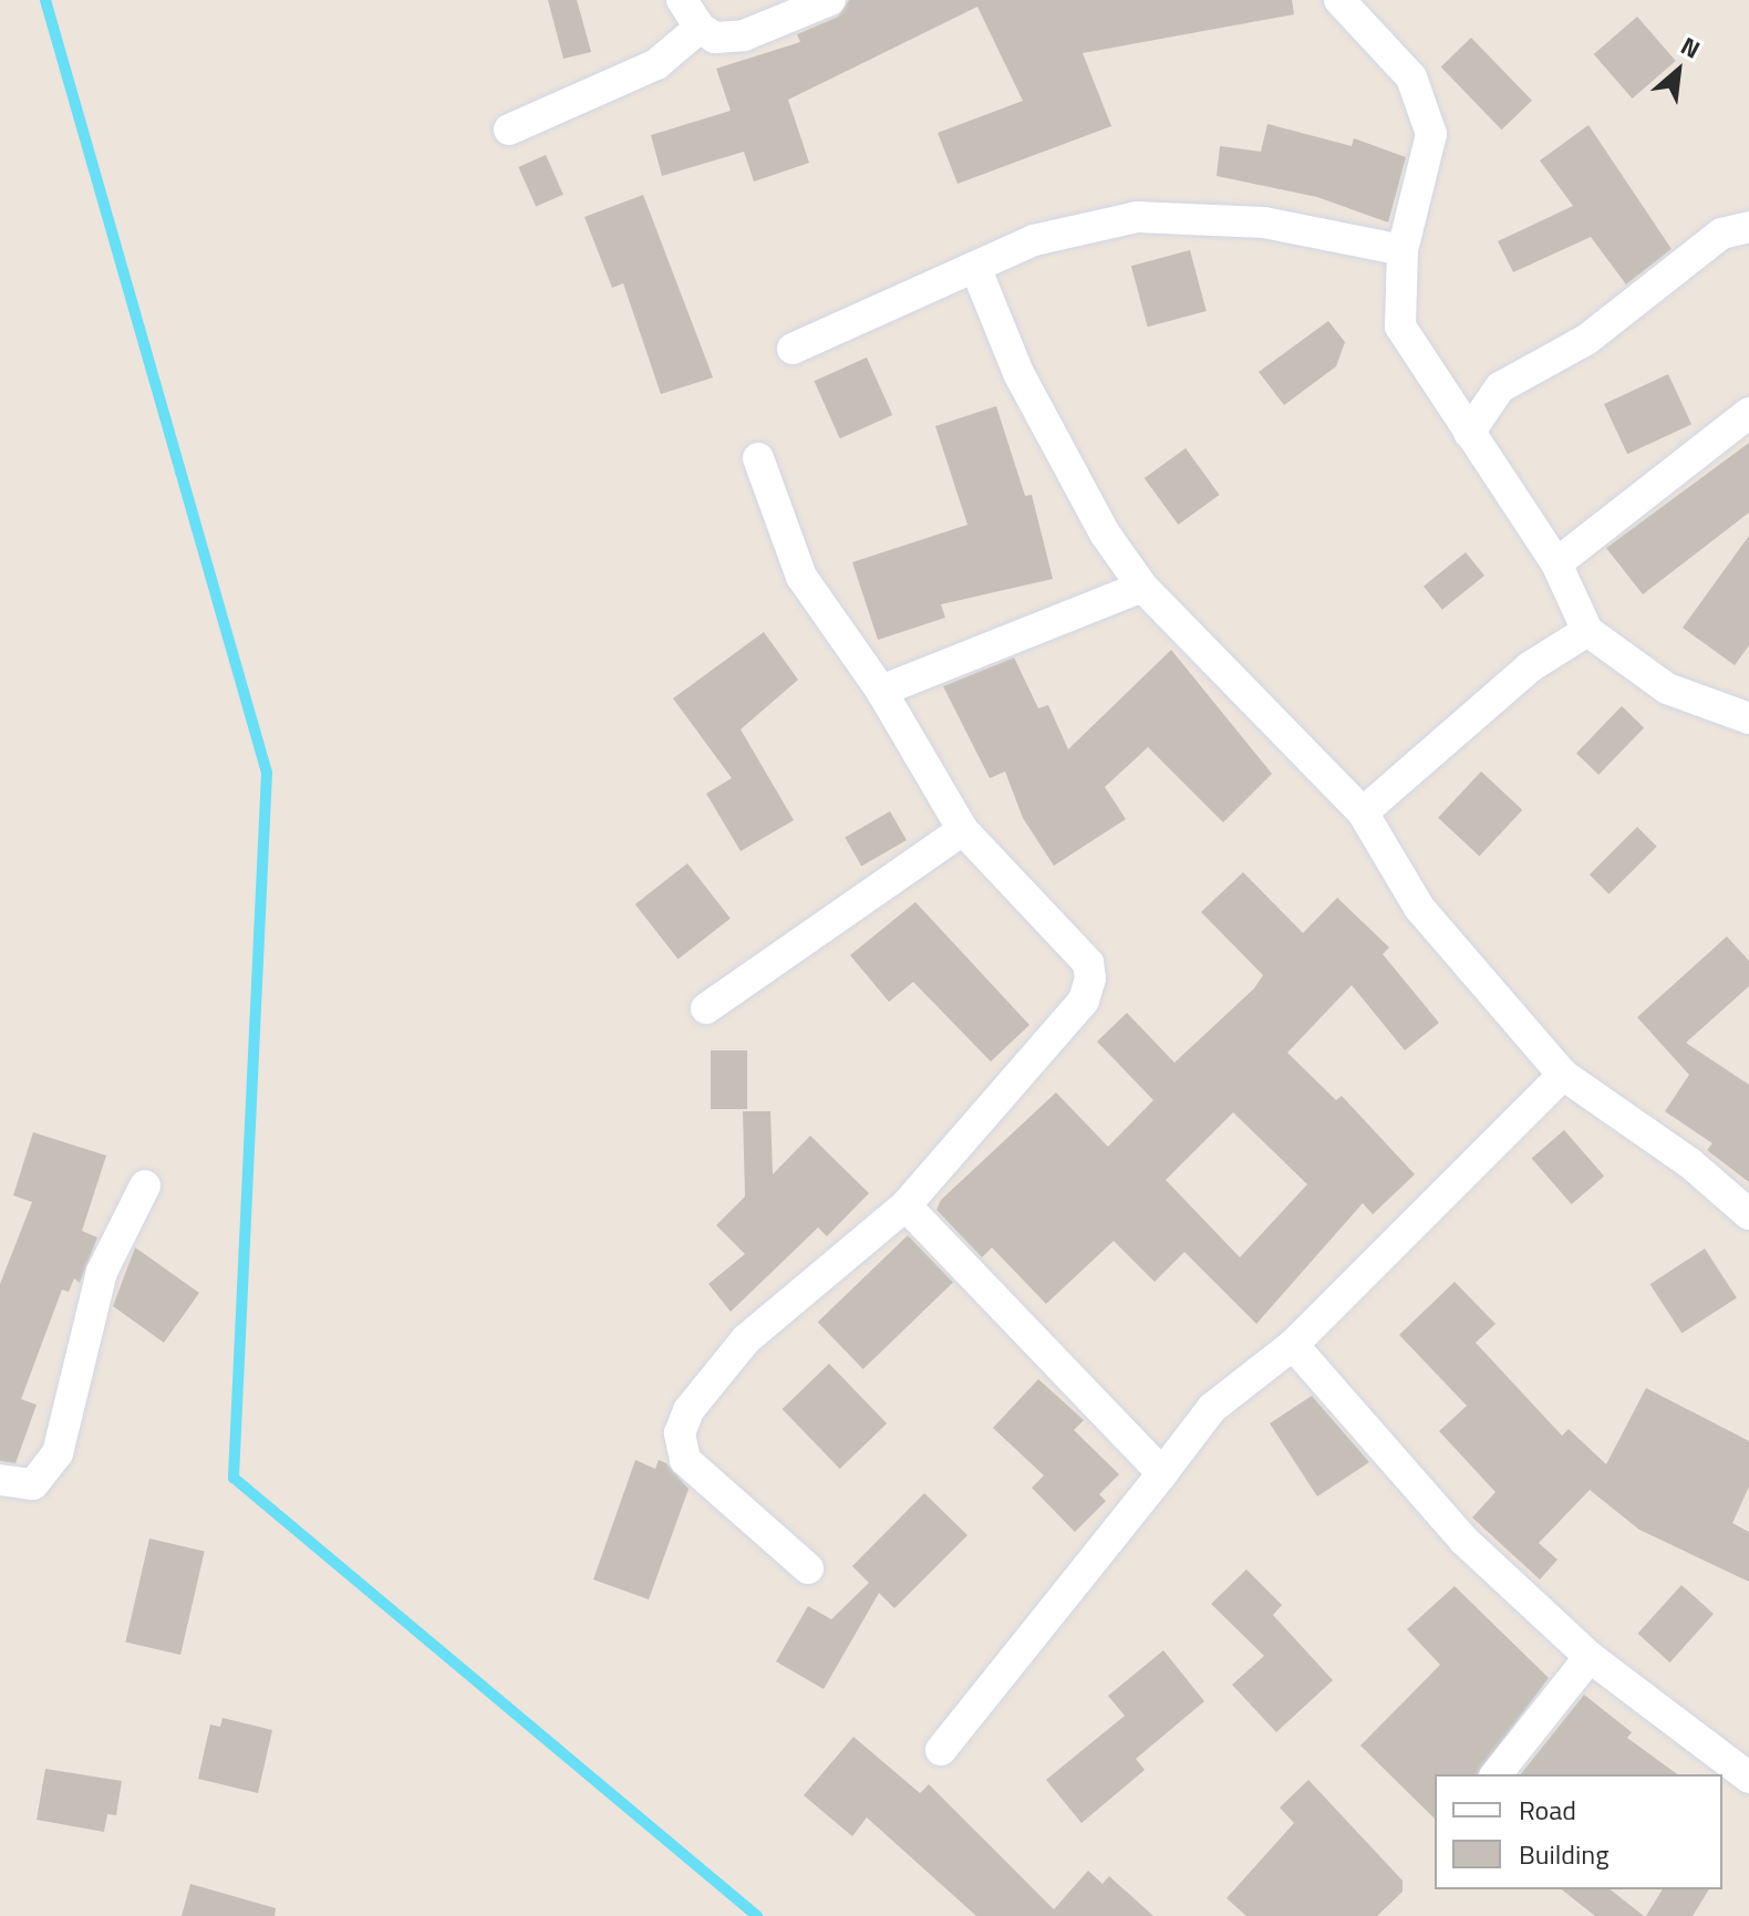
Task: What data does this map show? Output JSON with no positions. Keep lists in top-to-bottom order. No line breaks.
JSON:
{"legend":["Road","Building"],"north":"top right"}
